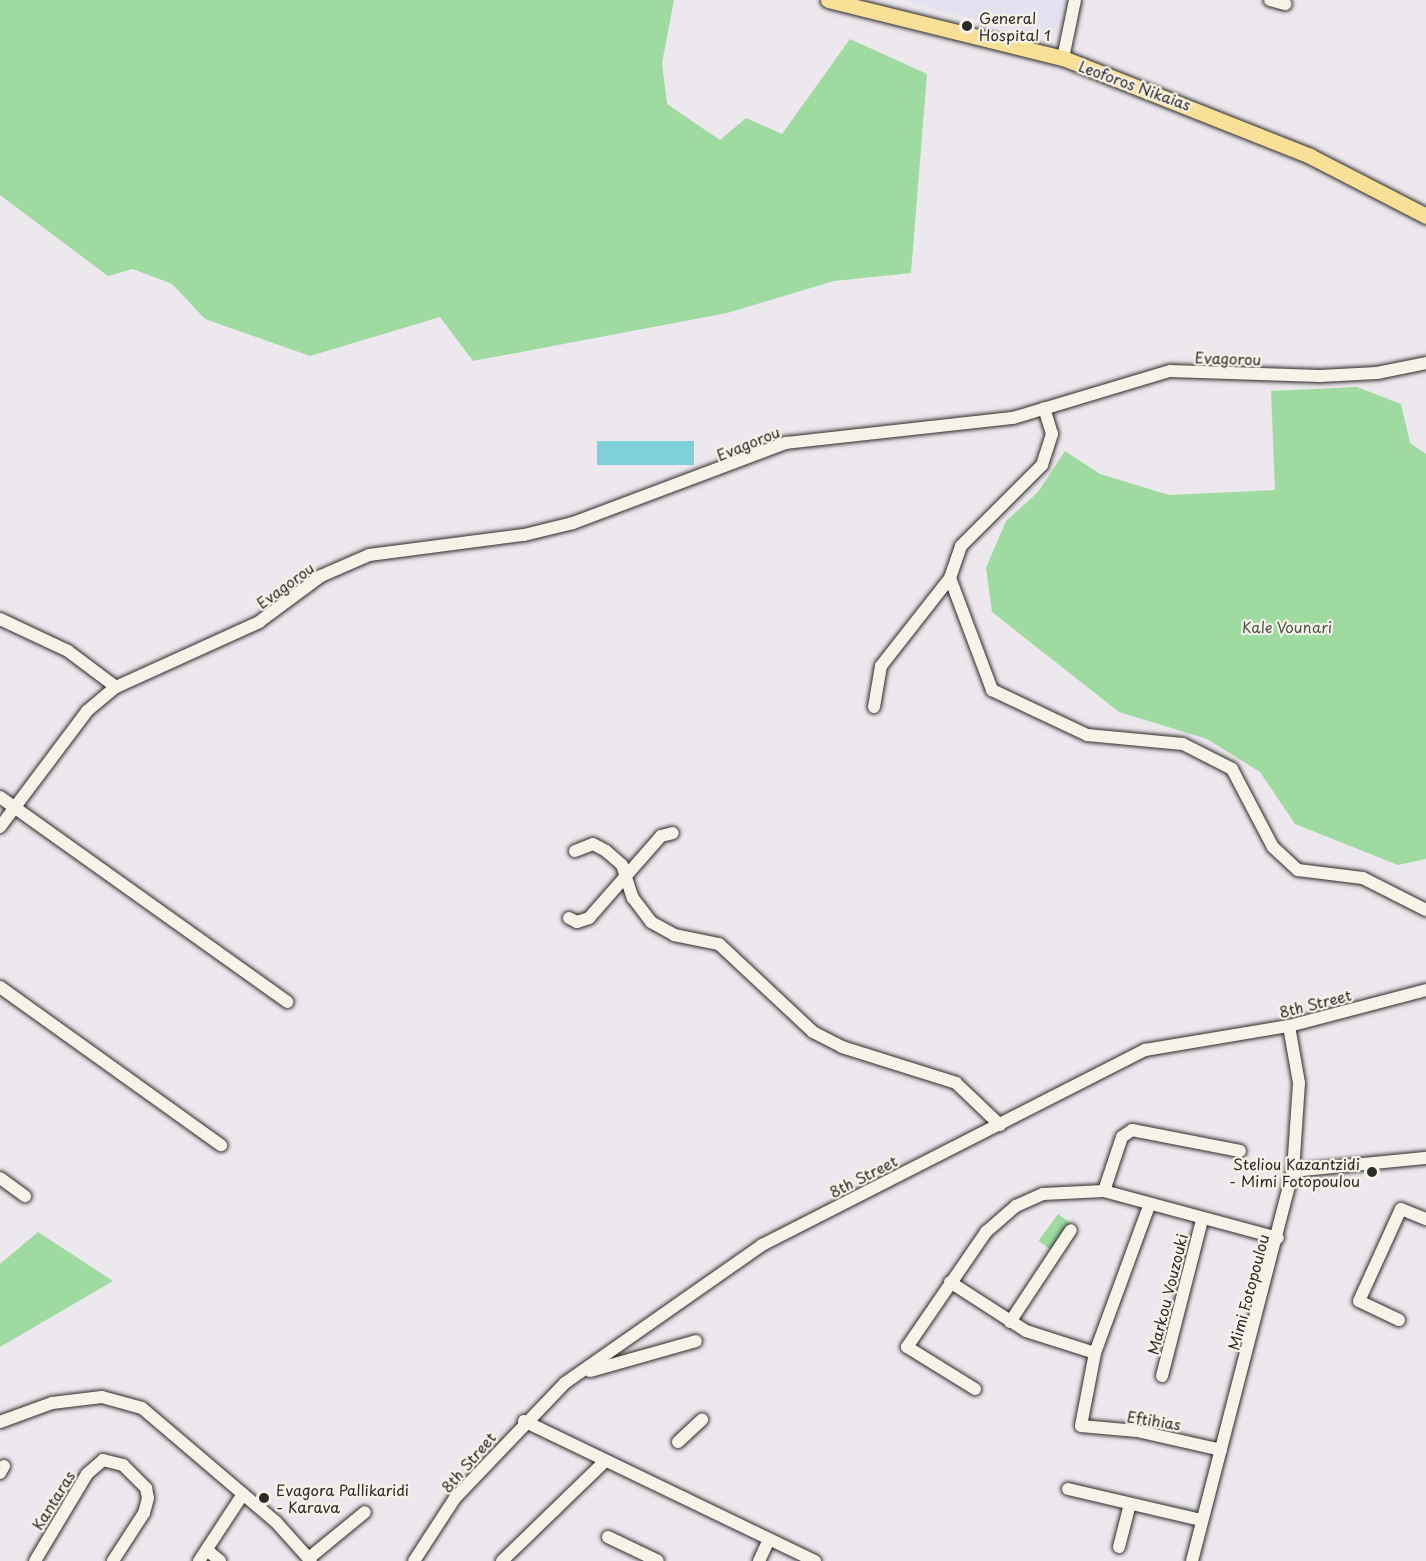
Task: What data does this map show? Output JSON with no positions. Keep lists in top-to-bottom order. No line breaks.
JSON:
{"streets":{"main road":["Leoforos Nikaias"],"street":["Evagorou","8th Street","Mimi Fotopoulou","Markou Vouzouki","Eftihias","Kantaras"]},"crossings":[["8th Street","Mimi Fotopoulou"],["Mimi Fotopoulou","Eftihias"]],"parks":["Kale Vounari"],"places":["General Hospital 1","Steliou Kazantzidi - Mimi Fotopoulou","Evagora Pallikaridi - Karava"]}
